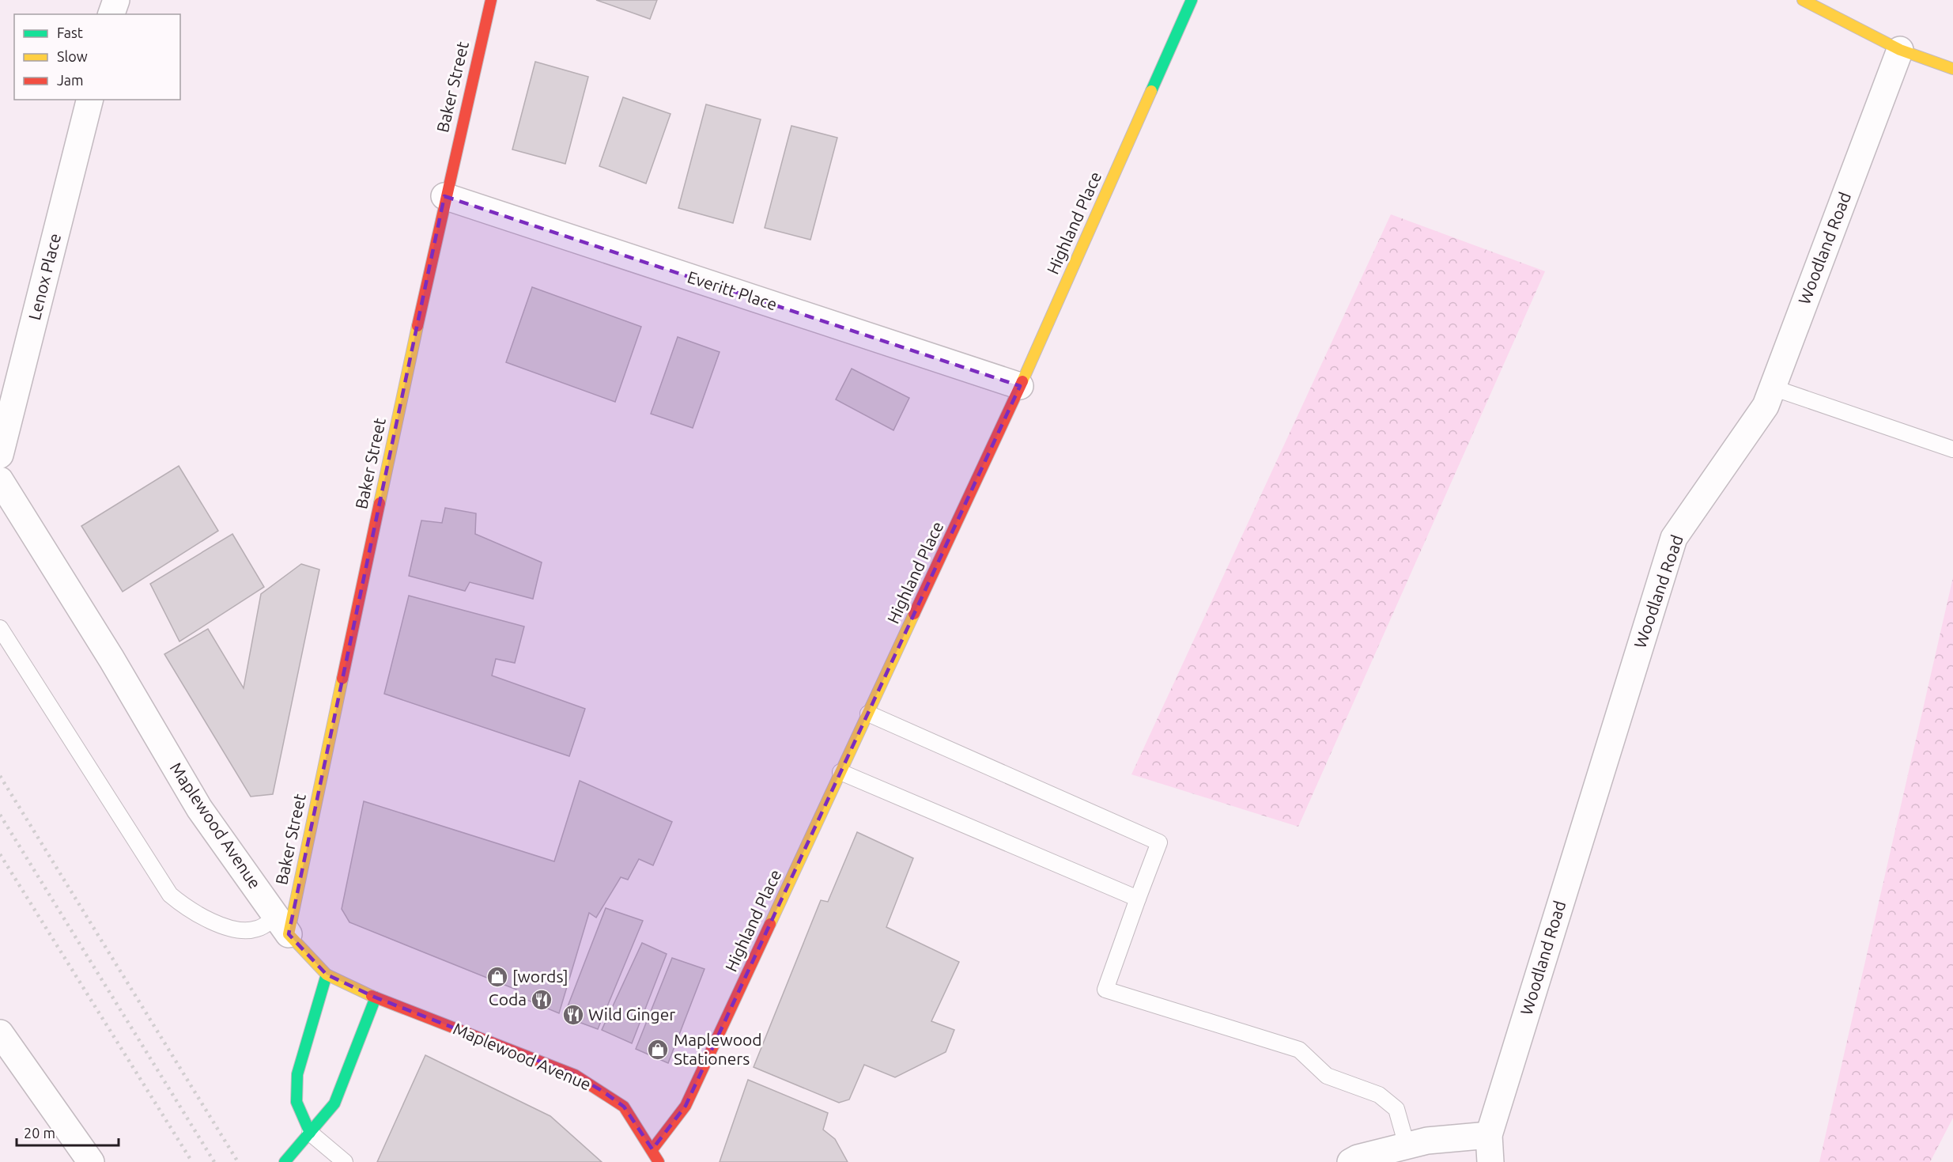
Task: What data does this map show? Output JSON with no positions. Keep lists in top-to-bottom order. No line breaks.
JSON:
{"streets":{"street":["Baker Street","Highland Place","Woodland Road","Lenox Place","Everitt Place","Maplewood Avenue"]},"crossings":[["Baker Street","Everitt Place"],["Baker Street","Maplewood Avenue"],["Highland Place","Everitt Place"],["Highland Place","Maplewood Avenue"]],"places":{"shop":["[words]","Maplewood Stationers"],"restaurant":["Coda","Wild Ginger"]},"legend":["Fast","Slow","Jam"],"scale_bar":"20 m"}
